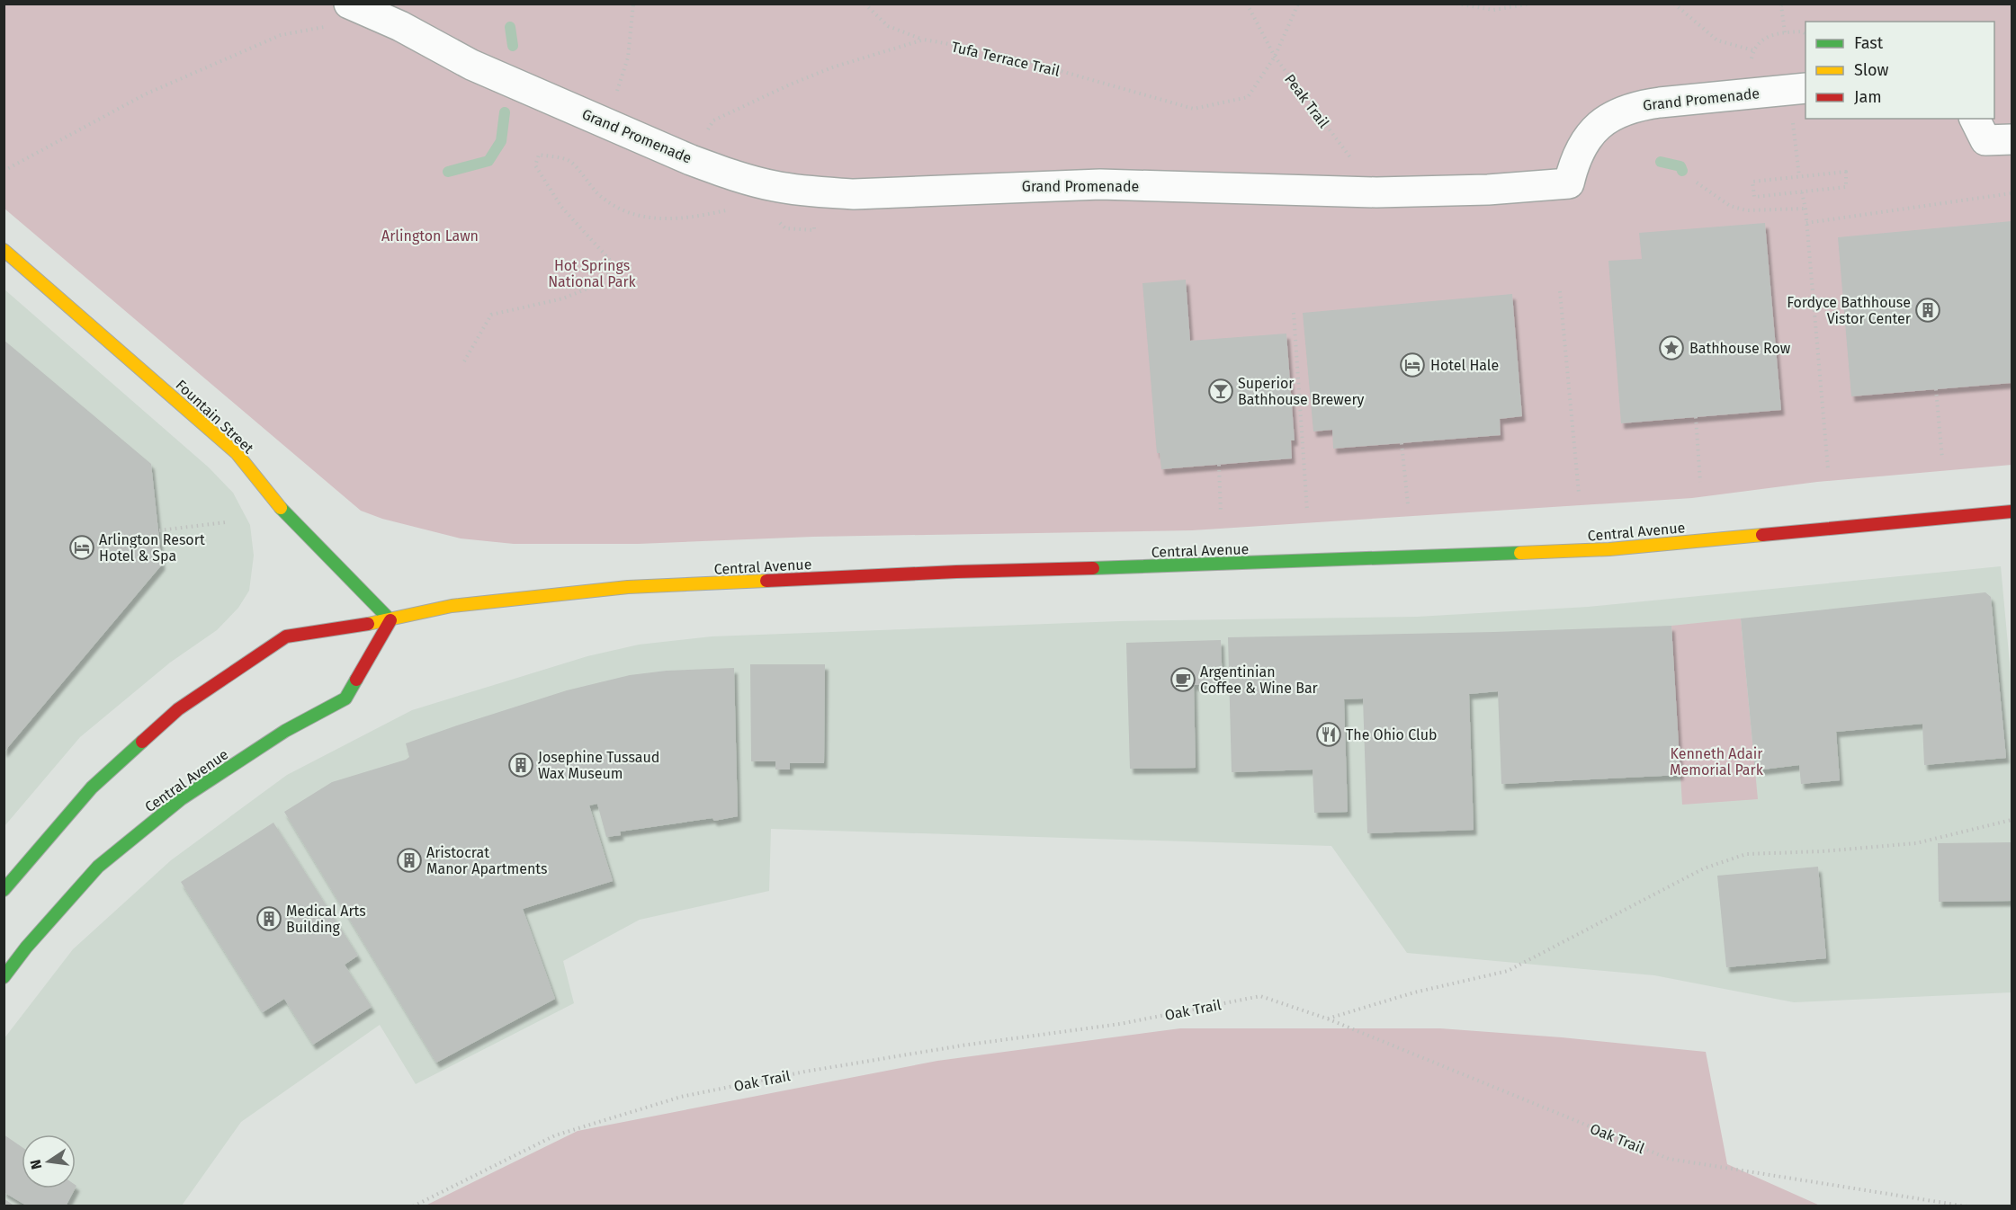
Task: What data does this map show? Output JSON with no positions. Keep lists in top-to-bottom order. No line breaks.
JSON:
{"streets":{"main road":["Fountain Street","Central Avenue"],"street":["Grand Promenade"],"path":["Tufa Terrace Trail","Peak Trail","Oak Trail"]},"crossings":[["Tufa Terrace Trail","Grand Promenade"],["Tufa Terrace Trail","Peak Trail"],["Grand Promenade","Peak Trail"],["Fountain Street","Central Avenue"]],"parks":["Arlington Lawn","Hot Springs National Park","Kenneth Adair Memorial Park"],"places":{"building":["Fordyce Bathhouse Vistor Center","Josephine Tussaud Wax Museum","Aristocrat Manor Apartments","Medical Arts Building"],"place":["Bathhouse Row"],"hotel":["Hotel Hale","Arlington Resort Hotel & Spa"],"bar":["Superior Bathhouse Brewery"],"cafe":["Argentinian Coffee & Wine Bar"],"restaurant":["The Ohio Club"]},"legend":["Fast","Slow","Jam"],"north":"left"}
